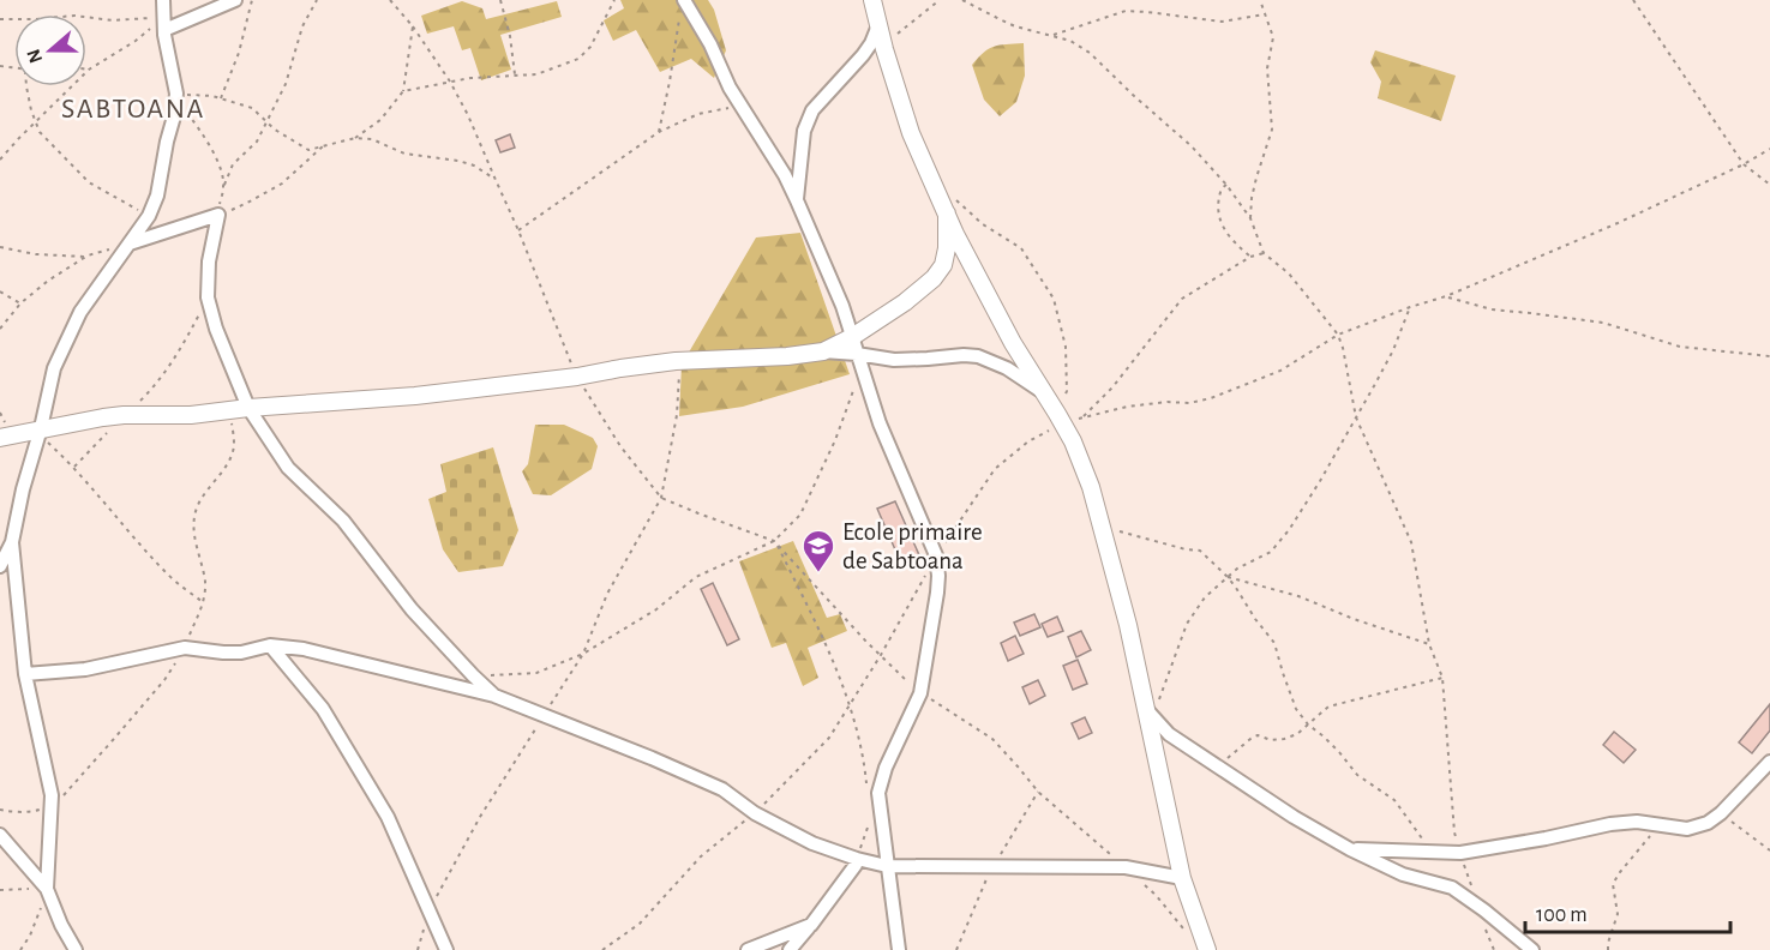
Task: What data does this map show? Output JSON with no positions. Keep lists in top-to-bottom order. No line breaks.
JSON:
{"districts":["SABTOANA"],"places":{"school or university":["Ecole primaire de Sabtoana"]},"scale_bar":"100 m","north":"left"}
